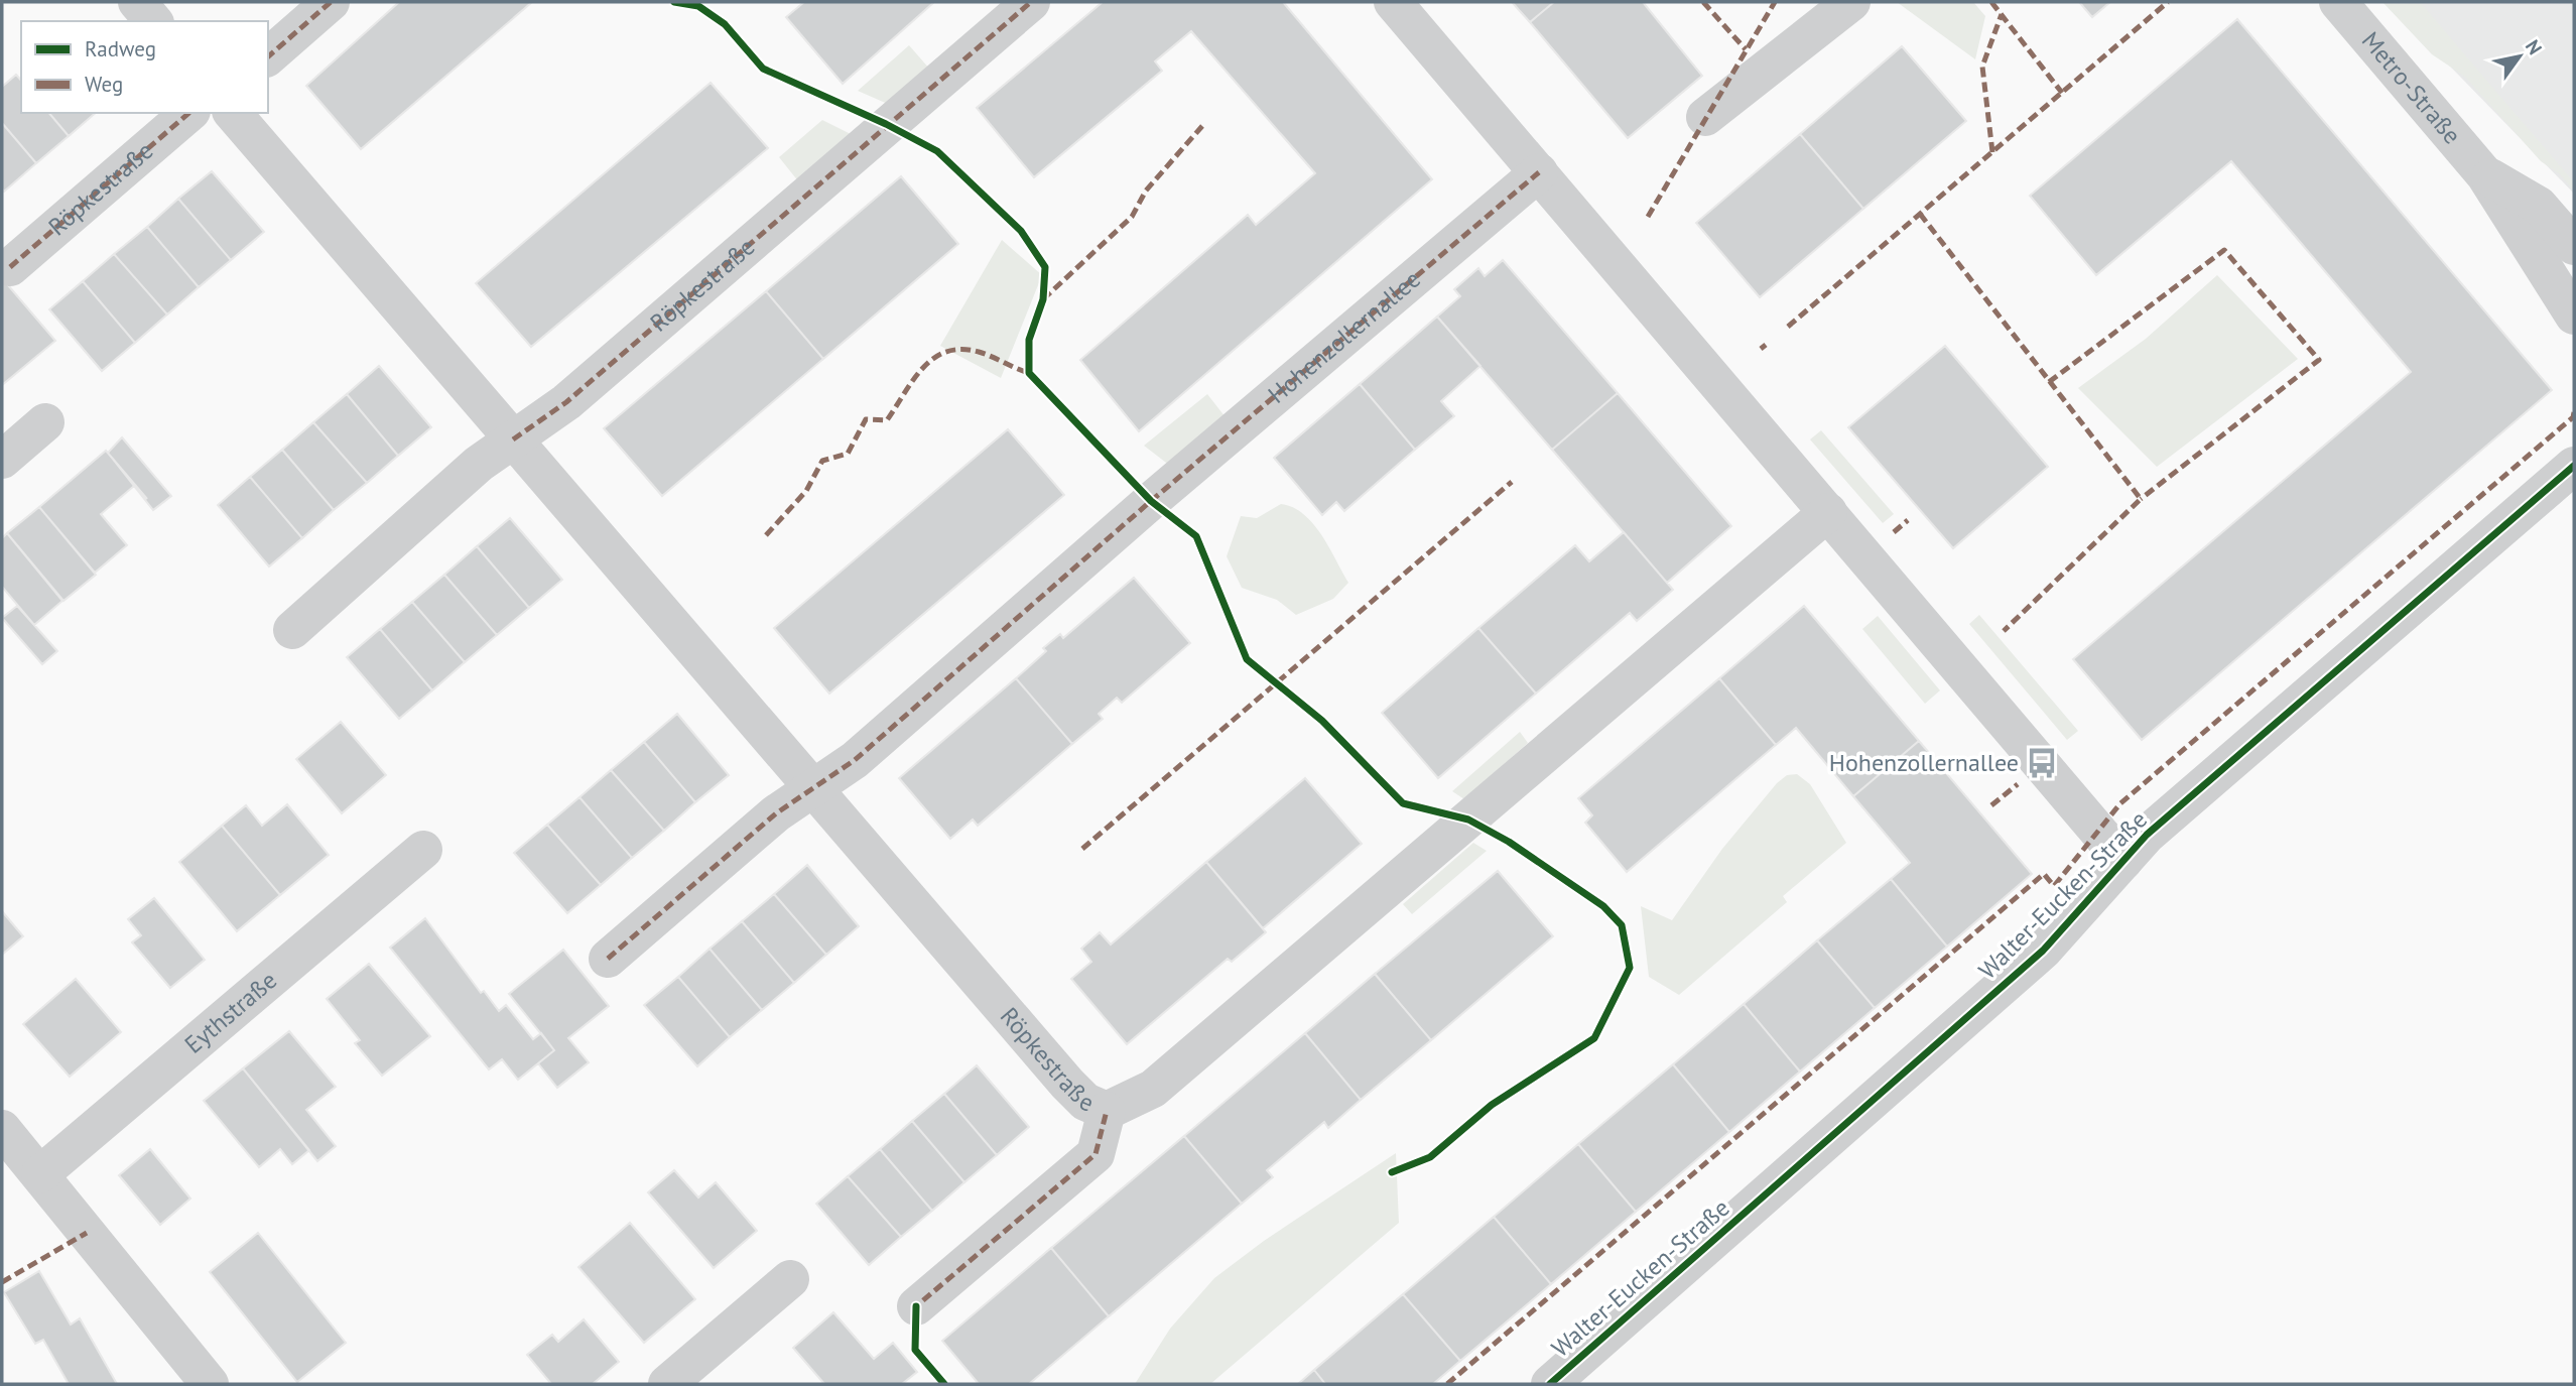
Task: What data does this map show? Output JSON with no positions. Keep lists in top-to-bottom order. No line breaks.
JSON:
{"streets":{"street":["Metro-Straße","Röpkestraße","Hohenzollernallee","Walter-Eucken-Straße","Eythstraße"]},"crossings":[["Röpkestraße","Hohenzollernallee"]],"places":{"bus stop":["Hohenzollernallee"]},"legend":["Radweg","Weg"],"north":"top right"}
